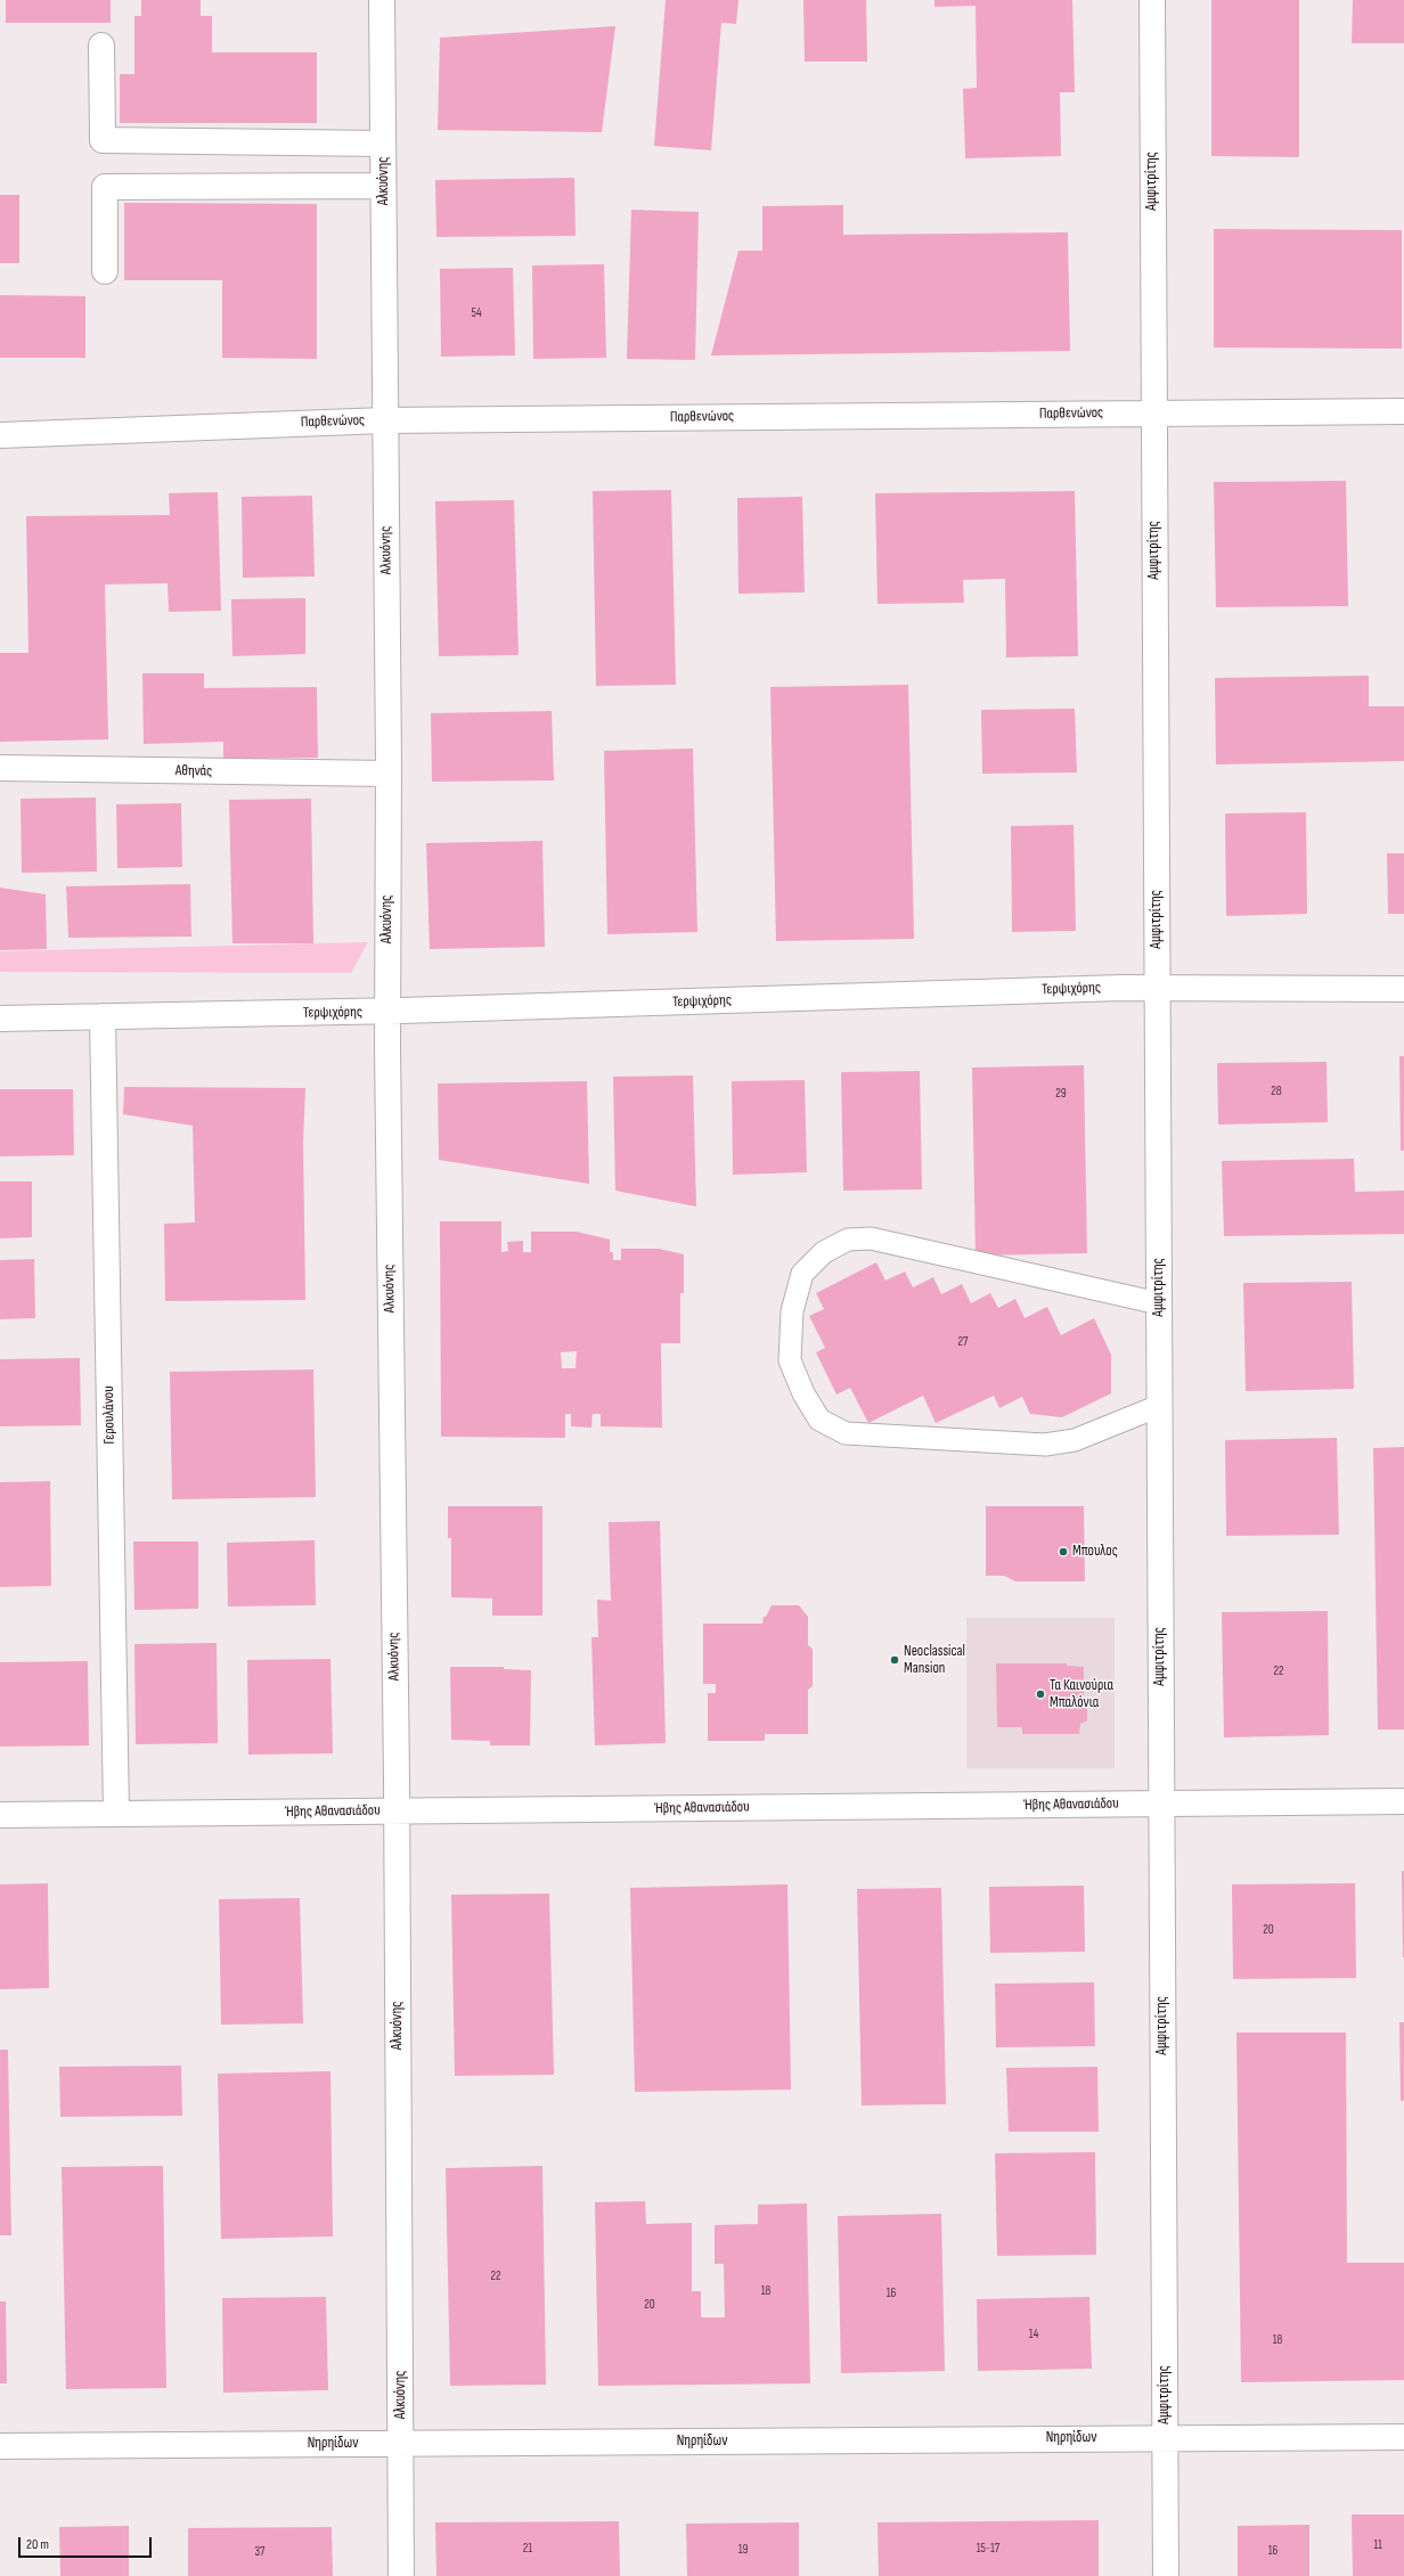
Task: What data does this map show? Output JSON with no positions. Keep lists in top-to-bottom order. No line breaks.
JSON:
{"streets":{"street":["Αλκυόνης","Αμφιτρίτης","Παρθενώνος","Αθηνάς","Τερψιχόρης","Γερουλάνου","Ήβης Αθανασιάδου","Νηρηίδων"]},"crossings":[["Αλκυόνης","Παρθενώνος"],["Αλκυόνης","Αθηνάς"],["Αλκυόνης","Τερψιχόρης"],["Αλκυόνης","Ήβης Αθανασιάδου"],["Αλκυόνης","Νηρηίδων"],["Αμφιτρίτης","Παρθενώνος"],["Αμφιτρίτης","Τερψιχόρης"],["Αμφιτρίτης","Ήβης Αθανασιάδου"],["Αμφιτρίτης","Νηρηίδων"],["Τερψιχόρης","Γερουλάνου"],["Γερουλάνου","Ήβης Αθανασιάδου"]],"places":["Μπουλος","Neoclassical Mansion","Τα Καινούρια Μπαλόνια"],"house_numbers":["54","28","29","27","22","20","22","18","16","20","14","18","11","21","15-17","19","16","37"],"scale_bar":"20 m"}
